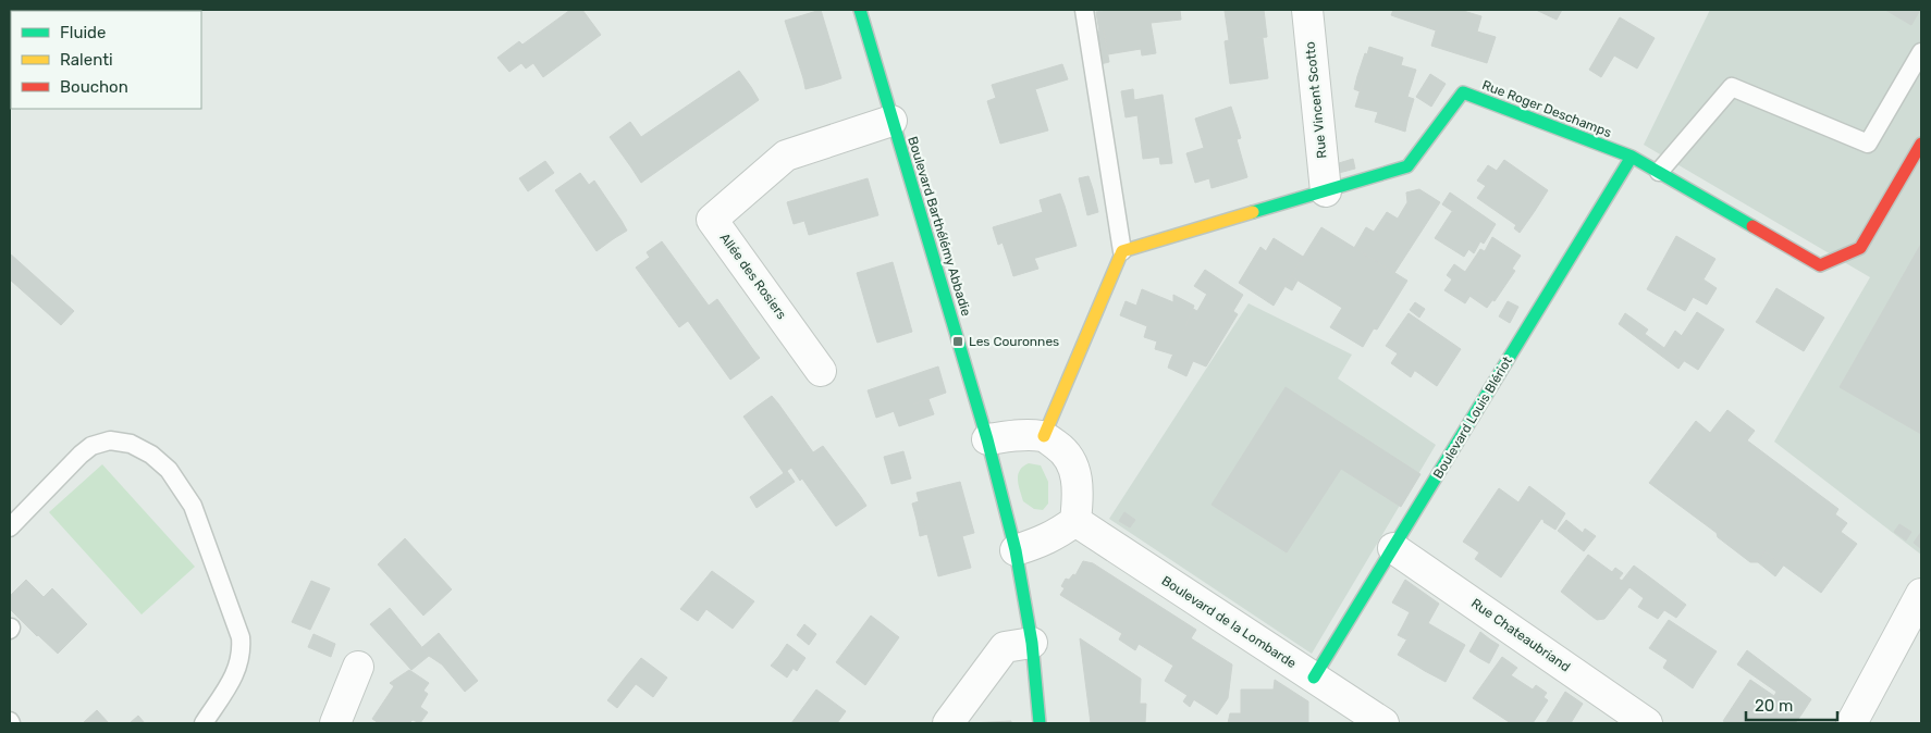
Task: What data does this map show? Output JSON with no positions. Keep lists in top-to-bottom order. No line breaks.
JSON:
{"streets":{"street":["Rue Vincent Scotto","Rue Roger Deschamps","Boulevard Barthélémy Abbadie","Allée des Rosiers","Boulevard Louis Blériot","Boulevard de la Lombarde","Rue Chateaubriand"]},"crossings":[["Rue Vincent Scotto","Rue Roger Deschamps"],["Rue Roger Deschamps","Boulevard Louis Blériot"],["Boulevard Barthélémy Abbadie","Allée des Rosiers"],["Boulevard Louis Blériot","Boulevard de la Lombarde"],["Boulevard Louis Blériot","Rue Chateaubriand"]],"places":{"transit":["Les Couronnes"]},"legend":["Fluide","Ralenti","Bouchon"],"scale_bar":"20 m"}
